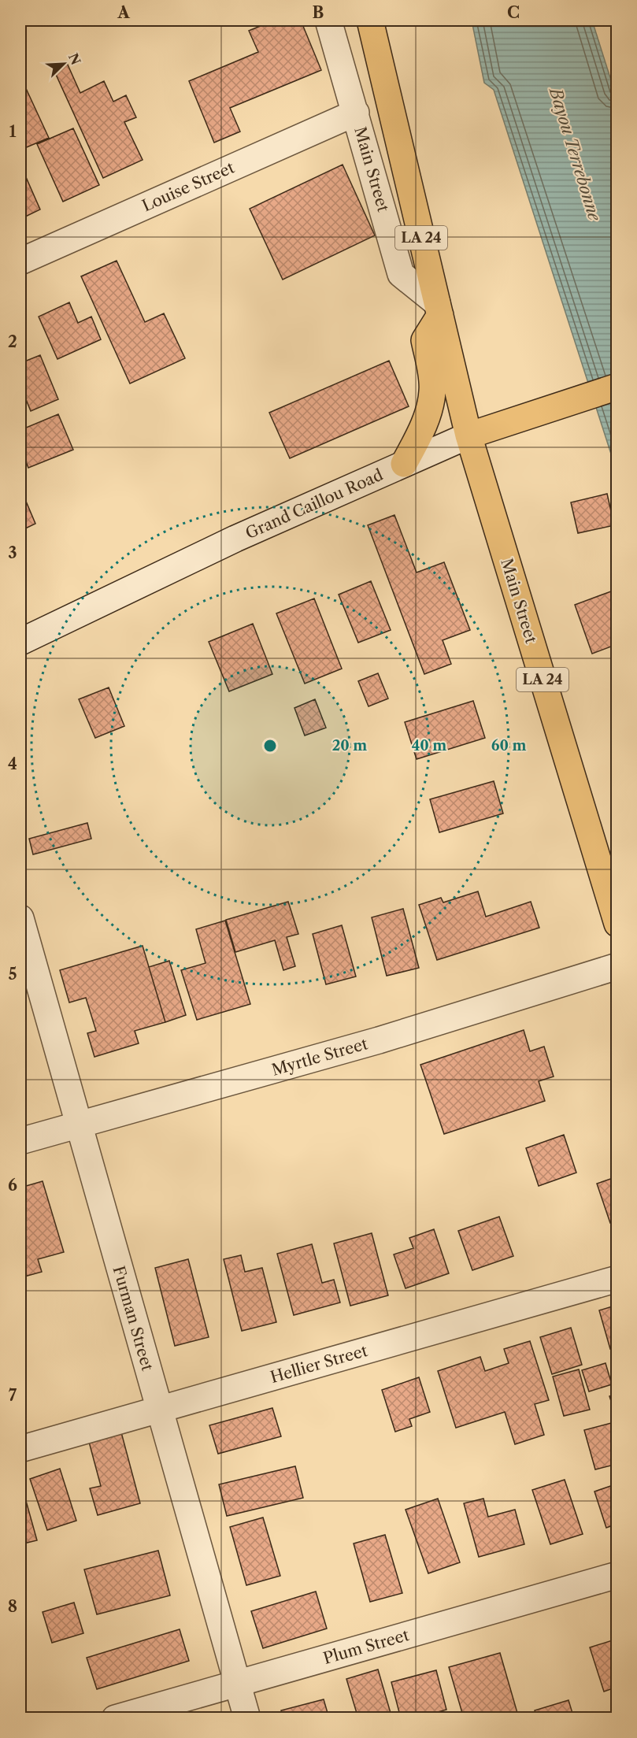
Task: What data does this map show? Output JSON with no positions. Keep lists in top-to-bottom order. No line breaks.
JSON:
{"streets":{"main road":["Main Street","LA 24","Grand Caillou Road"],"street":["Louise Street","Myrtle Street","Furman Street","Hellier Street","Plum Street"]},"crossings":[["Main Street","Louise Street"],["Main Street","Grand Caillou Road"],["Myrtle Street","Furman Street"],["Furman Street","Hellier Street"],["Furman Street","Plum Street"]],"water":["Bayou Terrebonne"],"north":"top right","grid":{"columns":["A","B","C"],"rows":["1","2","3","4","5","6","7","8"]},"rings":["20 m","40 m","60 m"]}
